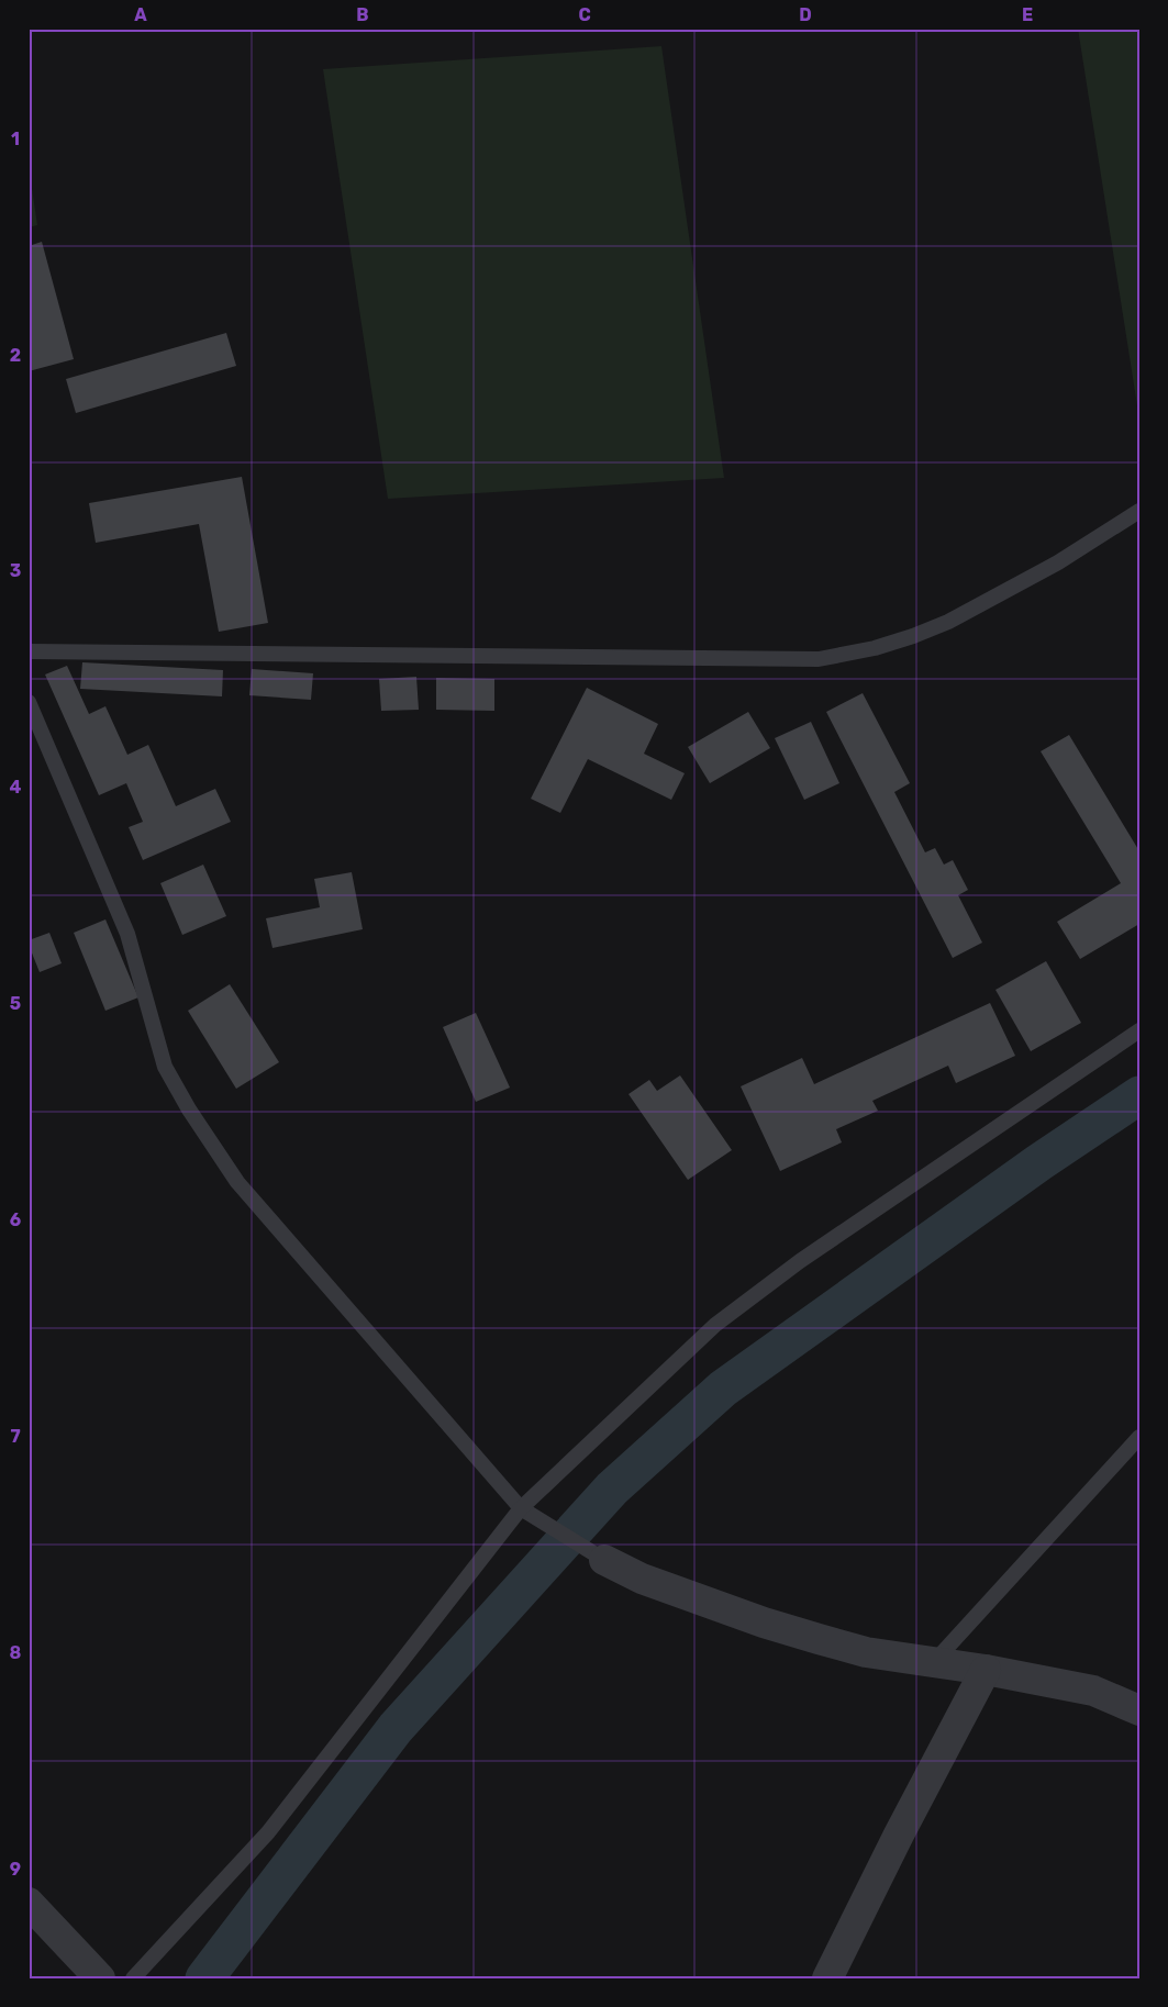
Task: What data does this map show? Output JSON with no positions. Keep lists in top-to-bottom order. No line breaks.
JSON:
{"grid":{"columns":["A","B","C","D","E"],"rows":["1","2","3","4","5","6","7","8","9"]}}
